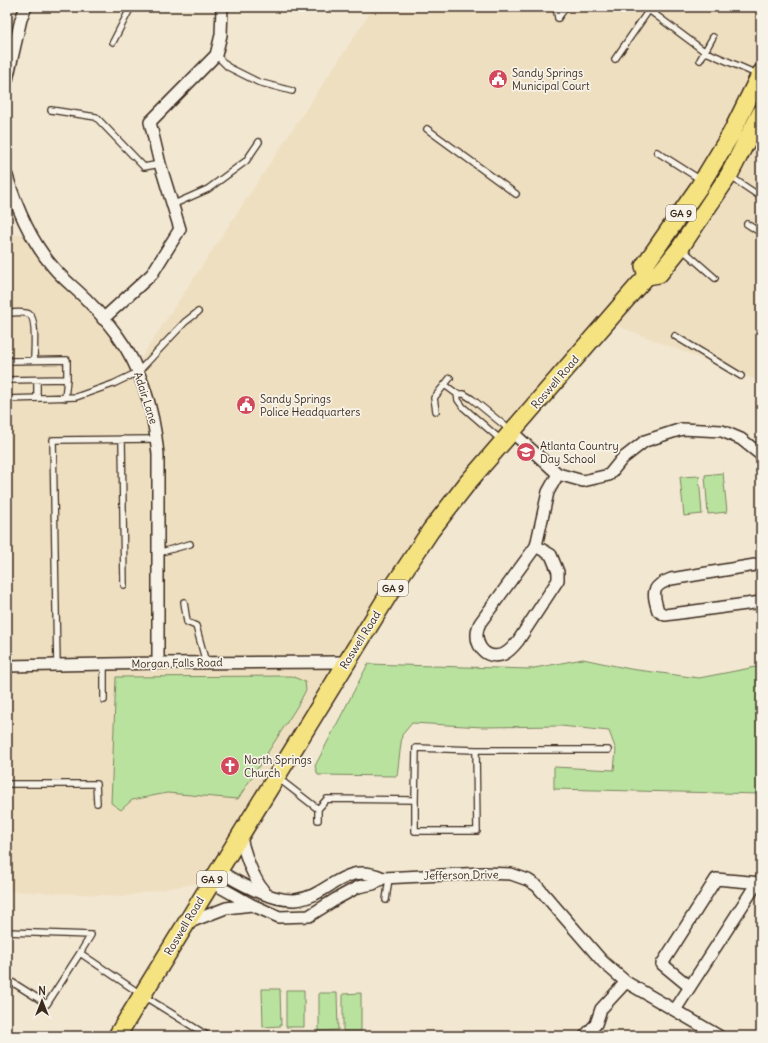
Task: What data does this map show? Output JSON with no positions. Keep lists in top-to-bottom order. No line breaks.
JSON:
{"streets":{"main road":["GA 9","Roswell Road"],"street":["Adair Lane","Morgan Falls Road","Jefferson Drive"]},"crossings":[["GA 9","Roswell Road"],["Roswell Road","Morgan Falls Road"],["Roswell Road","Jefferson Drive"],["Adair Lane","Morgan Falls Road"]],"places":{"public building":["Sandy Springs Municipal Court","Sandy Springs Police Headquarters"],"school or university":["Atlanta Country Day School"],"church":["North Springs Church"]},"north":"top"}
